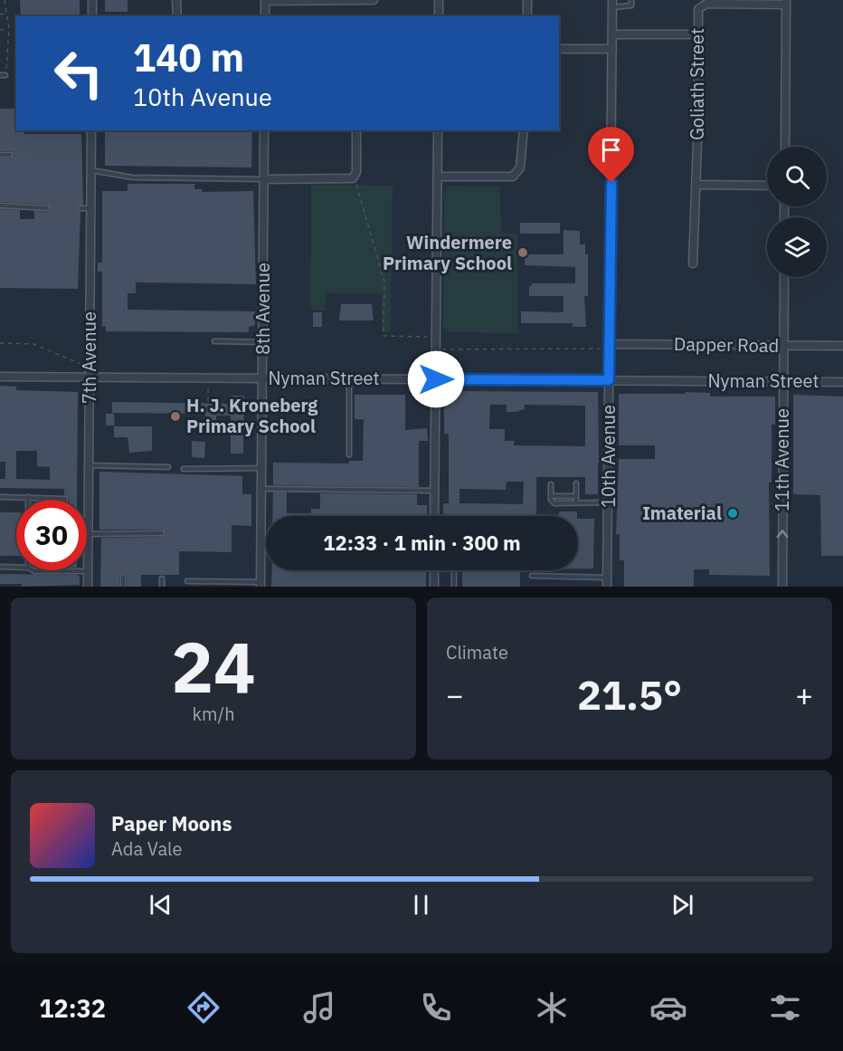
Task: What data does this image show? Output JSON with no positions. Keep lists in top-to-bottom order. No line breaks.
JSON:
{"streets":{"street":["Goliath Street","8th Avenue","Dapper Road","7th Avenue","Nyman Street","10th Avenue","11th Avenue"]},"crossings":[["8th Avenue","Nyman Street"],["Dapper Road","10th Avenue"],["Dapper Road","11th Avenue"],["7th Avenue","Nyman Street"],["Nyman Street","10th Avenue"],["Nyman Street","11th Avenue"]],"one_way":["11th Avenue"],"places":["Windermere Primary School","H. J. Kroneberg Primary School","Imaterial"],"page":{"turn":["140 m","10th Avenue"],"limit":"30","trip":"12:33 · 1 min · 300 m","tile":[["24","km/h"],"Climate"],"heat":["−","21.5°","+"],"song":["Paper Moons","Ada Vale"],"tabs":"12:32"}}
